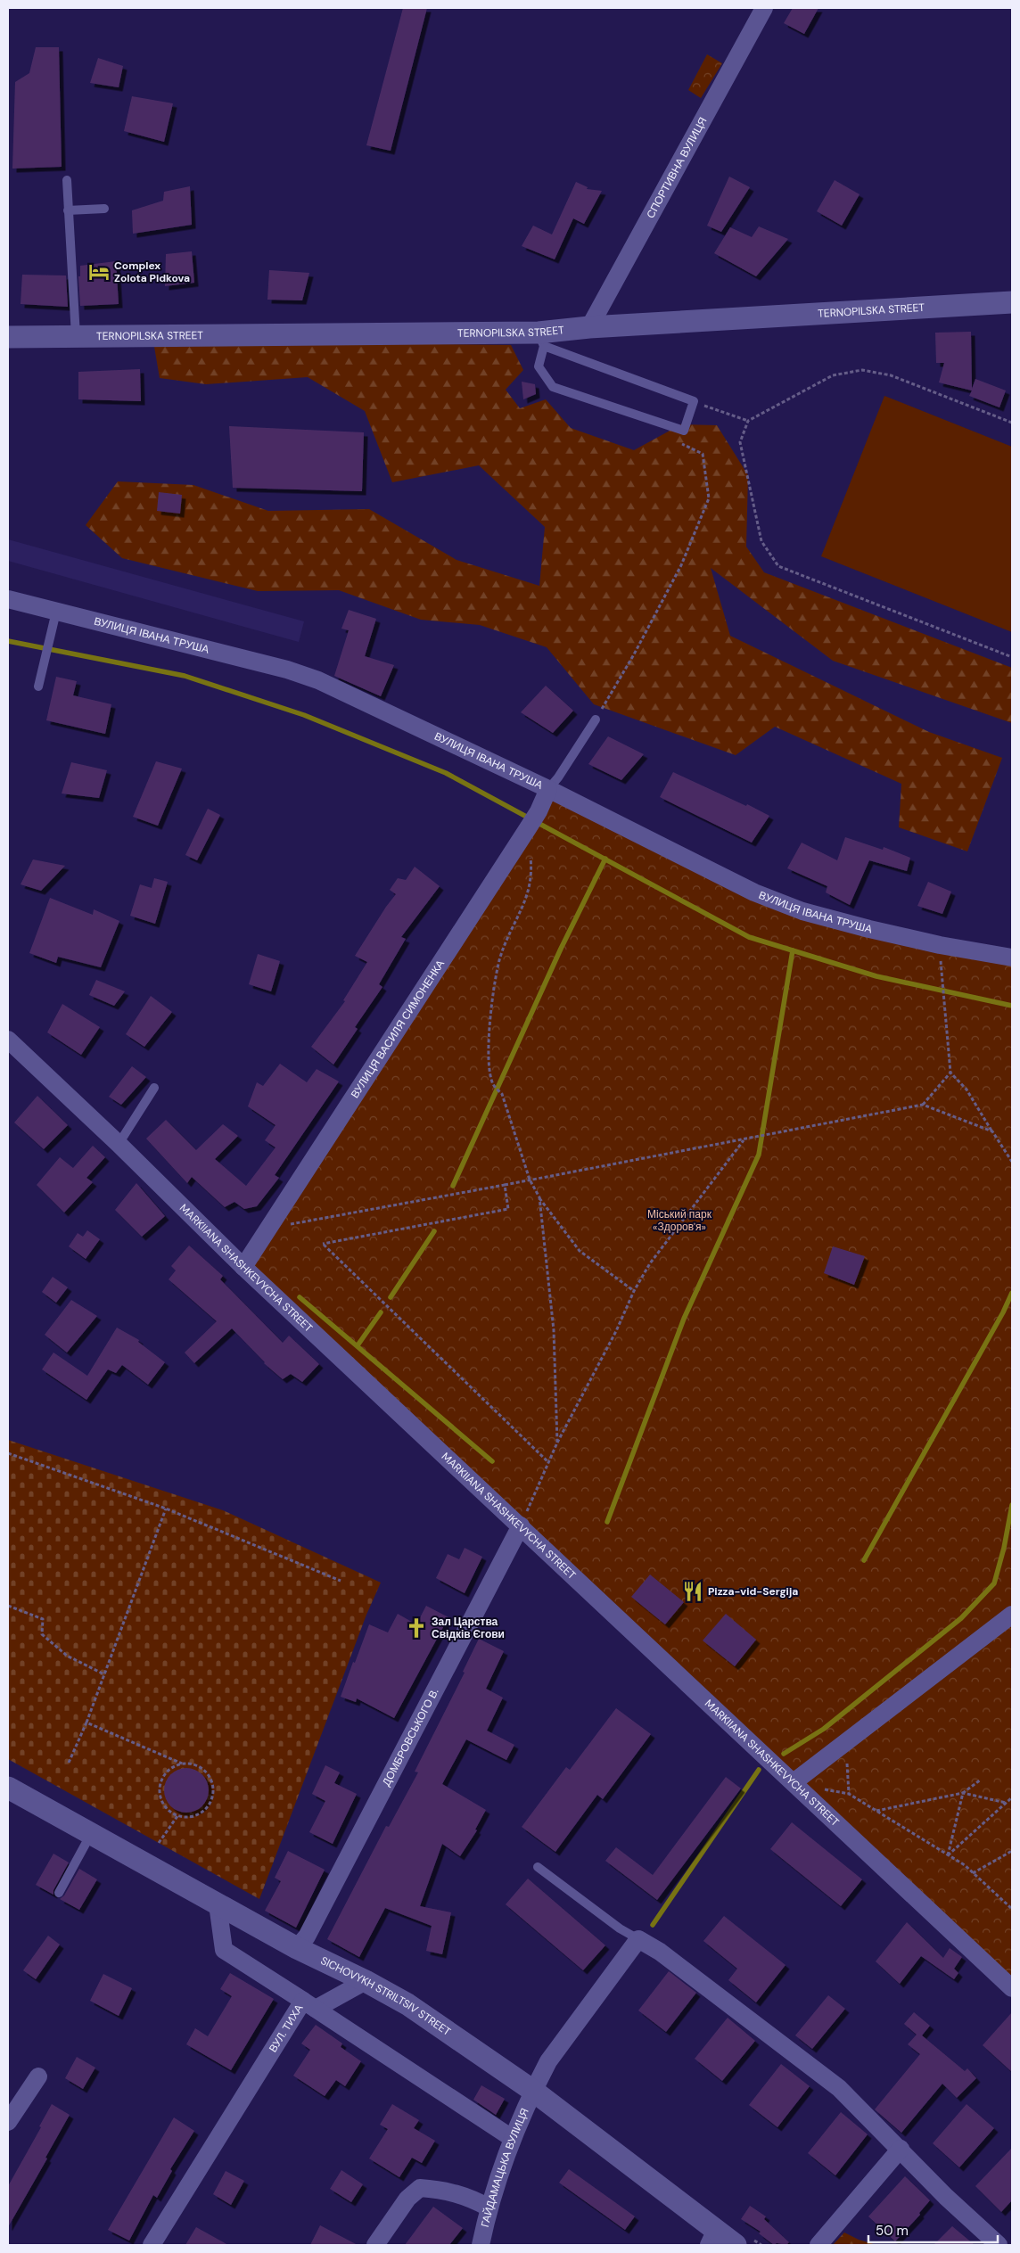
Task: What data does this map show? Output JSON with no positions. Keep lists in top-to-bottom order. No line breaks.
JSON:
{"streets":{"street":["СПОРТИВНА ВУЛИЦЯ","TERNOPILSKA STREET","ВУЛИЦЯ ІВАНА ТРУША","ВУЛИЦЯ ВАСИЛЯ СИМОНЕНКА","MARKIIANA SHASHKEVYCHA STREET","ДОМБРОВСЬКОГО В.","SICHOVYKH STRILTSIV STREET","ВУЛ. ТИХА","ГАЙДАМАЦЬКА ВУЛИЦЯ"]},"crossings":[["СПОРТИВНА ВУЛИЦЯ","TERNOPILSKA STREET"],["ВУЛИЦЯ ІВАНА ТРУША","ВУЛИЦЯ ВАСИЛЯ СИМОНЕНКА"],["ВУЛИЦЯ ВАСИЛЯ СИМОНЕНКА","MARKIIANA SHASHKEVYCHA STREET"],["MARKIIANA SHASHKEVYCHA STREET","ДОМБРОВСЬКОГО В."],["ДОМБРОВСЬКОГО В.","SICHOVYKH STRILTSIV STREET"],["SICHOVYKH STRILTSIV STREET","ГАЙДАМАЦЬКА ВУЛИЦЯ"],["ВУЛ. ТИХА","ГАЙДАМАЦЬКА ВУЛИЦЯ"]],"parks":["Міський парк «Здоров'я»"],"places":{"hotel":["Complex Zolota Pidkova"],"restaurant":["Pizza-vid-Sergija"],"church":["Зал Царства Свідків Єгови"]},"scale_bar":"50 m"}
